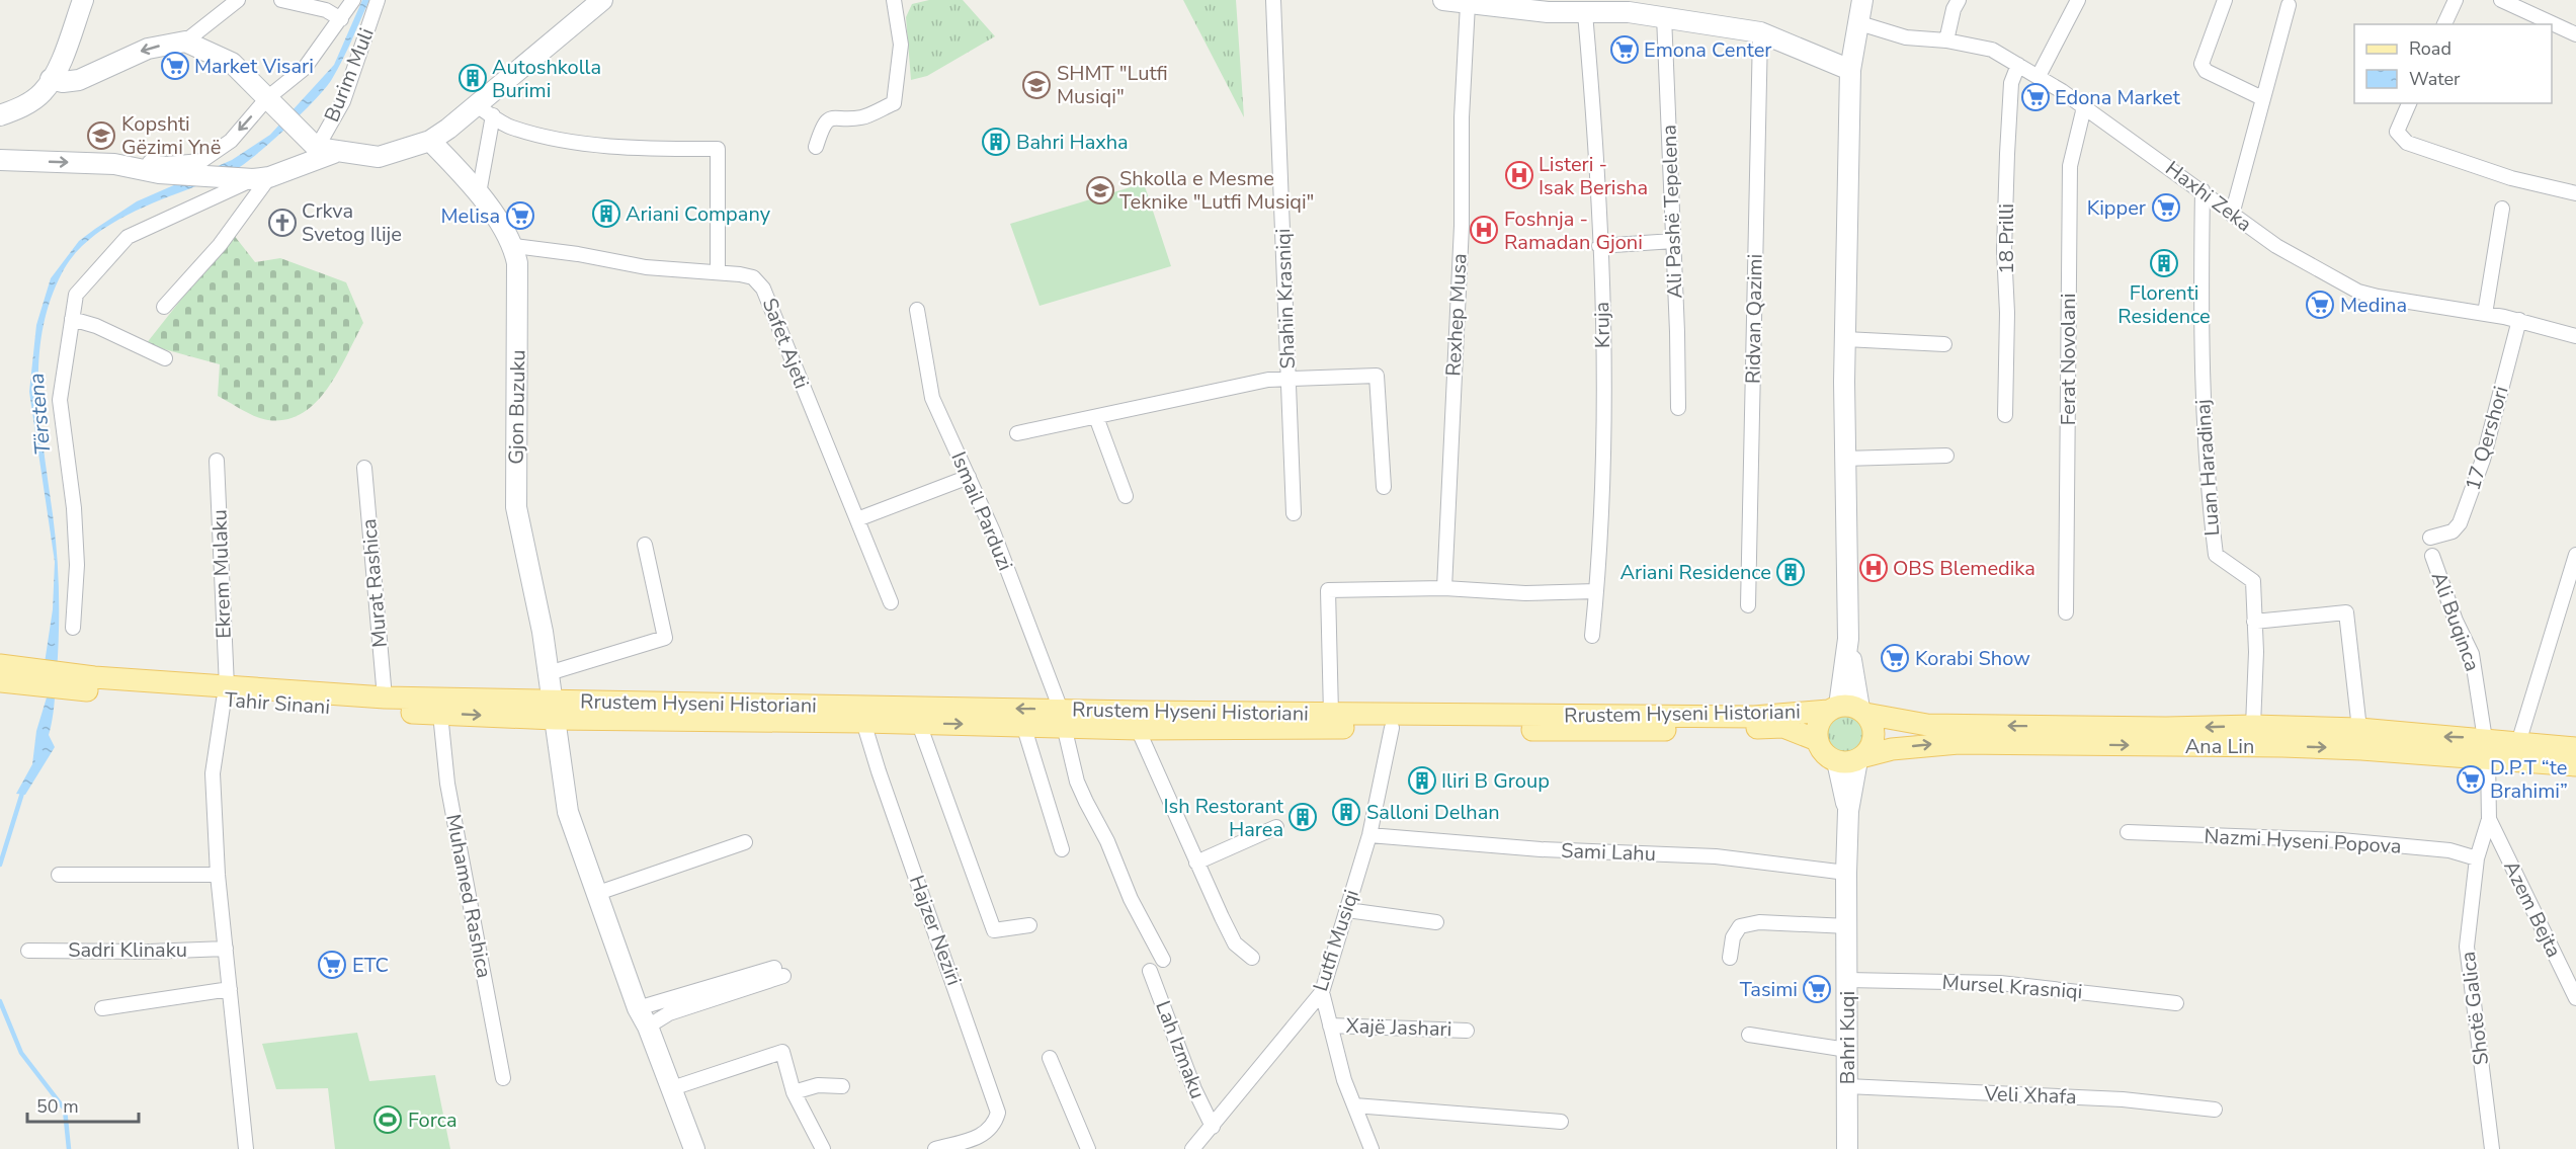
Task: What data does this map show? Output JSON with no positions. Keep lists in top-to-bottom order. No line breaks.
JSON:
{"streets":{"main road":["Tahir Sinani","Rrustem Hyseni Historiani","Ana Lin"],"street":["Burim Muli","Haxhi Zeka","Ali Pashë Tepelena","18 Prilli","Shahin Krasniqi","Rexhep Musa","Ridvan Qazimi","Kruja","Safet Ajeti","Ferat Novolani","Gjon Buzuku","17 Qershori","Luan Haradinaj","Ismail Parduzi","Ekrem Mulaku","Murat Rashica","Ali Buqinca","Nazmi Hyseni Popova","Sami Lahu","Muhamed Rashica","Azem Bejta","Hajzer Neziri","Lutfi Musiqi","Sadri Klinaku","Mursel Krasniqi","Shotë Galica","Xajë Jashari","Bahri Kuqi","Lah Izmaku","Veli Xhafa"]},"crossings":[["Haxhi Zeka","18 Prilli"],["Haxhi Zeka","Ferat Novolani"],["Haxhi Zeka","17 Qershori"],["Haxhi Zeka","Luan Haradinaj"],["Safet Ajeti","Gjon Buzuku"],["Gjon Buzuku","Tahir Sinani"],["Gjon Buzuku","Rrustem Hyseni Historiani"],["Luan Haradinaj","Ana Lin"],["Ismail Parduzi","Rrustem Hyseni Historiani"],["Ekrem Mulaku","Tahir Sinani"],["Murat Rashica","Tahir Sinani"],["Ali Buqinca","Ana Lin"],["Ali Buqinca","Shotë Galica"],["Tahir Sinani","Rrustem Hyseni Historiani"],["Tahir Sinani","Muhamed Rashica"],["Rrustem Hyseni Historiani","Ana Lin"],["Rrustem Hyseni Historiani","Hajzer Neziri"],["Rrustem Hyseni Historiani","Lutfi Musiqi"],["Rrustem Hyseni Historiani","Bahri Kuqi"],["Ana Lin","Shotë Galica"],["Ana Lin","Bahri Kuqi"],["Nazmi Hyseni Popova","Shotë Galica"],["Sami Lahu","Lutfi Musiqi"],["Sami Lahu","Bahri Kuqi"],["Azem Bejta","Shotë Galica"],["Lutfi Musiqi","Xajë Jashari"],["Lutfi Musiqi","Lah Izmaku"],["Mursel Krasniqi","Bahri Kuqi"],["Bahri Kuqi","Veli Xhafa"]],"water":["Tërstena"],"places":{"supermarket":["Emona Center","Market Visari","Edona Market","Kipper","Melisa","Medina","Korabi Show","D.P.T “te Brahimi”","ETC","Tasimi"],"building":["Autoshkolla Burimi","Bahri Haxha","Ariani Company","Florenti Residence","Ariani Residence","Iliri B Group","Salloni Delhan","Ish Restorant Harea"],"school or university":["SHMT \"Lutfi Musiqi\"","Kopshti Gëzimi Ynë","Shkolla e Mesme Teknike \"Lutfi Musiqi\""],"hospital":["Listeri - Isak Berisha","Foshnja - Ramadan Gjoni","OBS Blemedika"],"church":["Crkva Svetog Ilije"],"sports":["Forca"]},"legend":["Road","Water"],"scale_bar":"50 m"}
